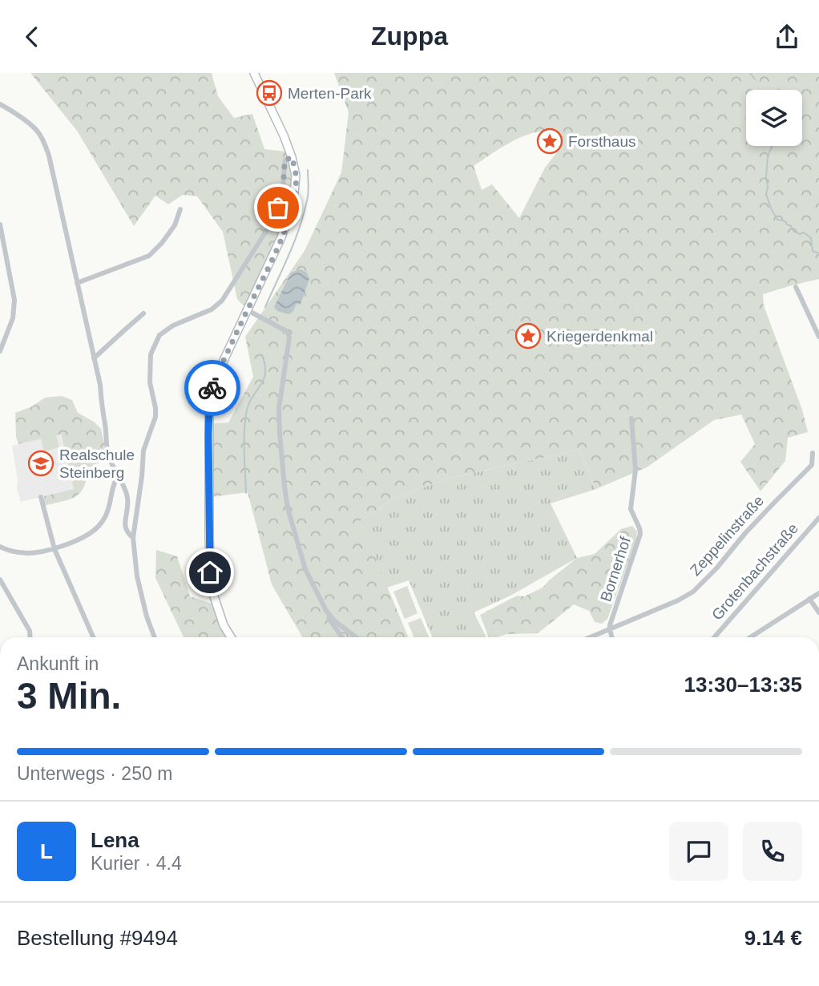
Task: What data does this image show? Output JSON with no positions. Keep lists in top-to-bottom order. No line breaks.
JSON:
{"streets":{"street":["Zeppelinstraße","Bornerhof","Grotenbachstraße"]},"crossings":[["Zeppelinstraße","Bornerhof"]],"places":{"bus stop":["Merten-Park"],"place":["Forsthaus","Kriegerdenkmal"],"school or university":["Realschule Steinberg"]},"page":{"header":"Zuppa","heading":["3 Min.","Ankunft in","13:30–13:35"],"panel":["Lena","Kurier · 4.4","Bestellung #9494","9.14 €"],"bar":"Unterwegs · 250 m","round":"L"}}
